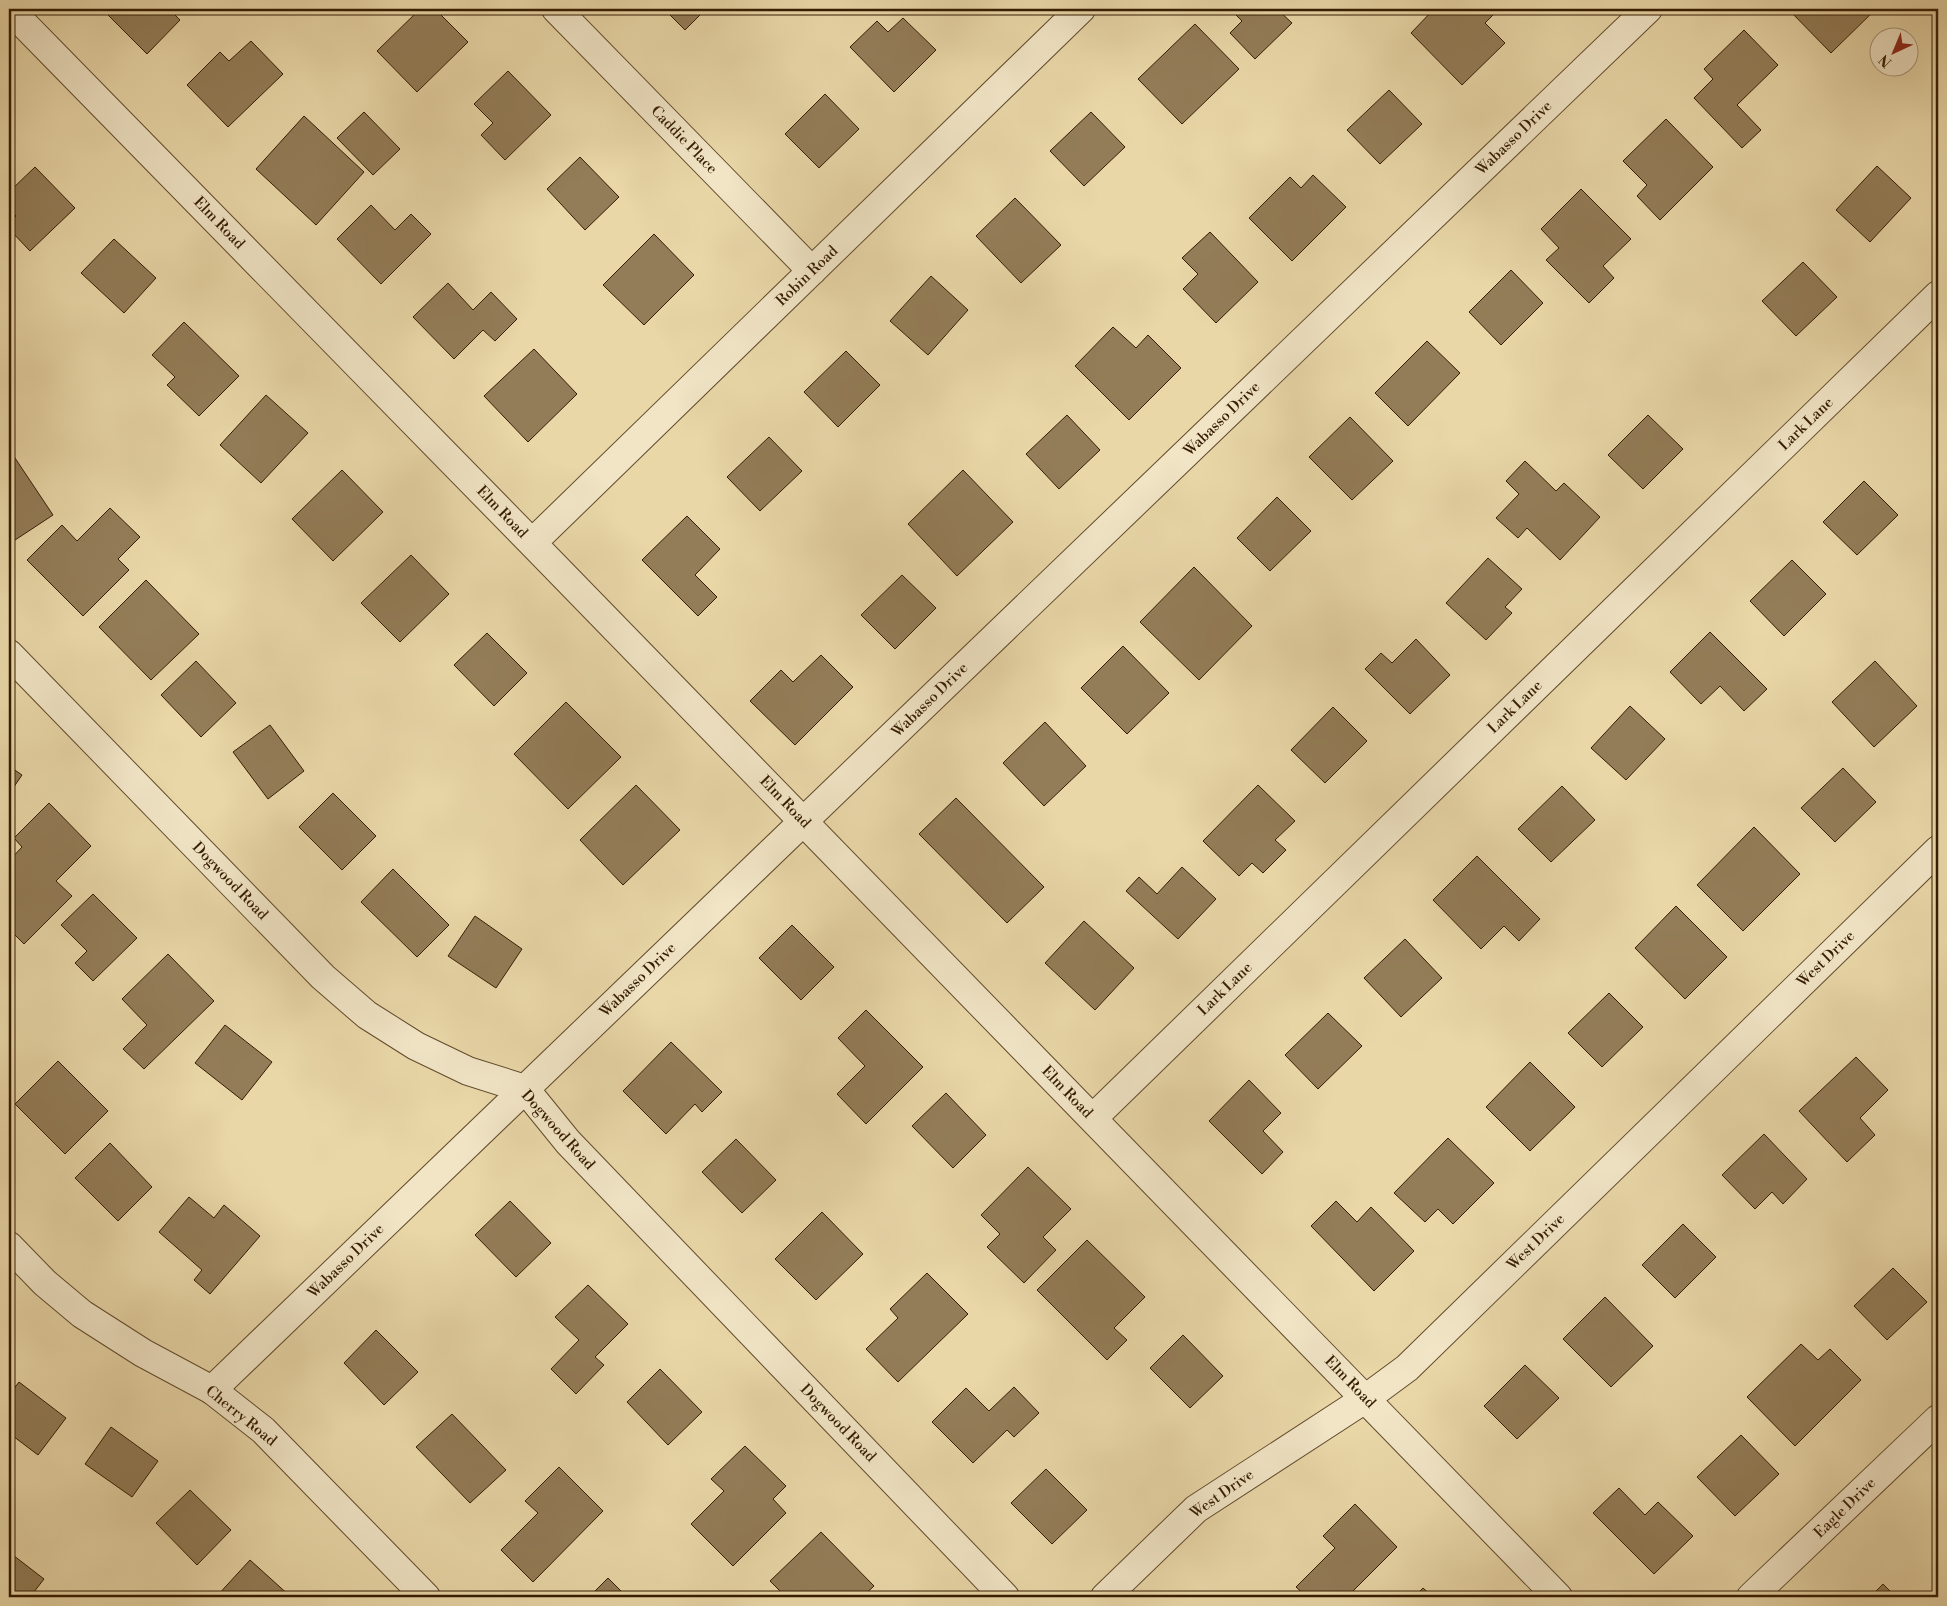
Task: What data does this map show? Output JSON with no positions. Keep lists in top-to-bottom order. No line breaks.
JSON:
{"streets":{"street":["Wabasso Drive","Caddie Place","Elm Road","Robin Road","Lark Lane","Dogwood Road","West Drive","Cherry Road","Eagle Drive"]},"crossings":[["Wabasso Drive","Elm Road"],["Wabasso Drive","Dogwood Road"],["Wabasso Drive","Cherry Road"],["Caddie Place","Robin Road"],["Elm Road","Robin Road"],["Elm Road","Lark Lane"],["Elm Road","West Drive"]],"north":"bottom left"}
